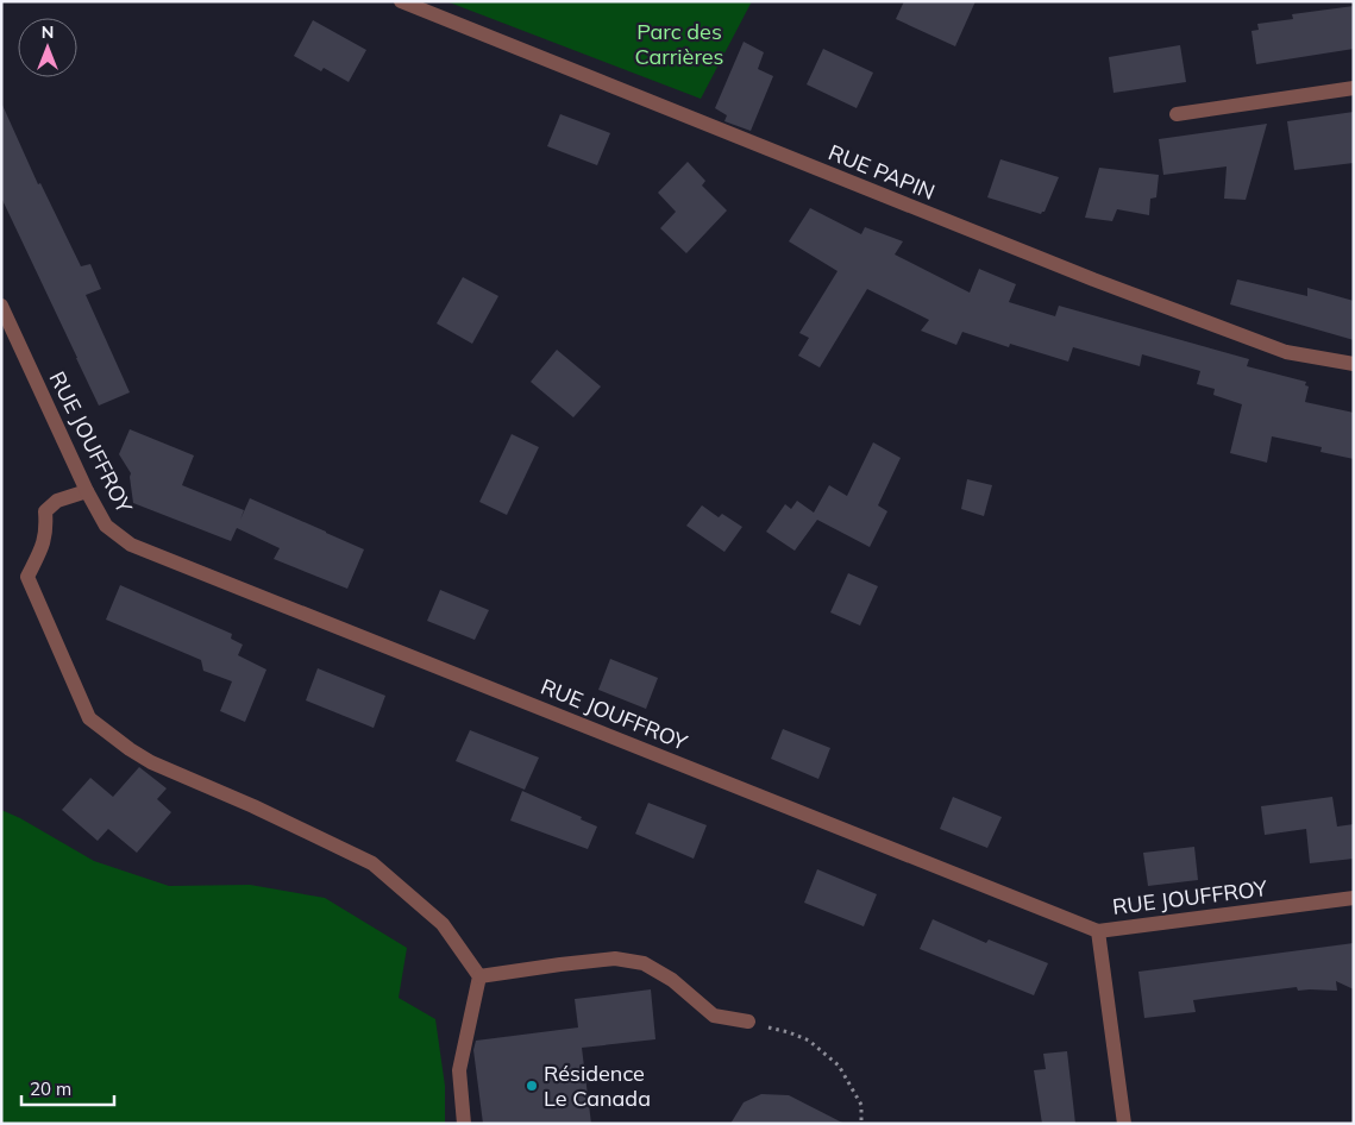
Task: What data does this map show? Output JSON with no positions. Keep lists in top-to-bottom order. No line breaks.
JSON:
{"streets":{"street":["RUE PAPIN","RUE JOUFFROY"]},"parks":["Parc des Carrières"],"places":["Résidence Le Canada"],"scale_bar":"20 m","north":"top"}
